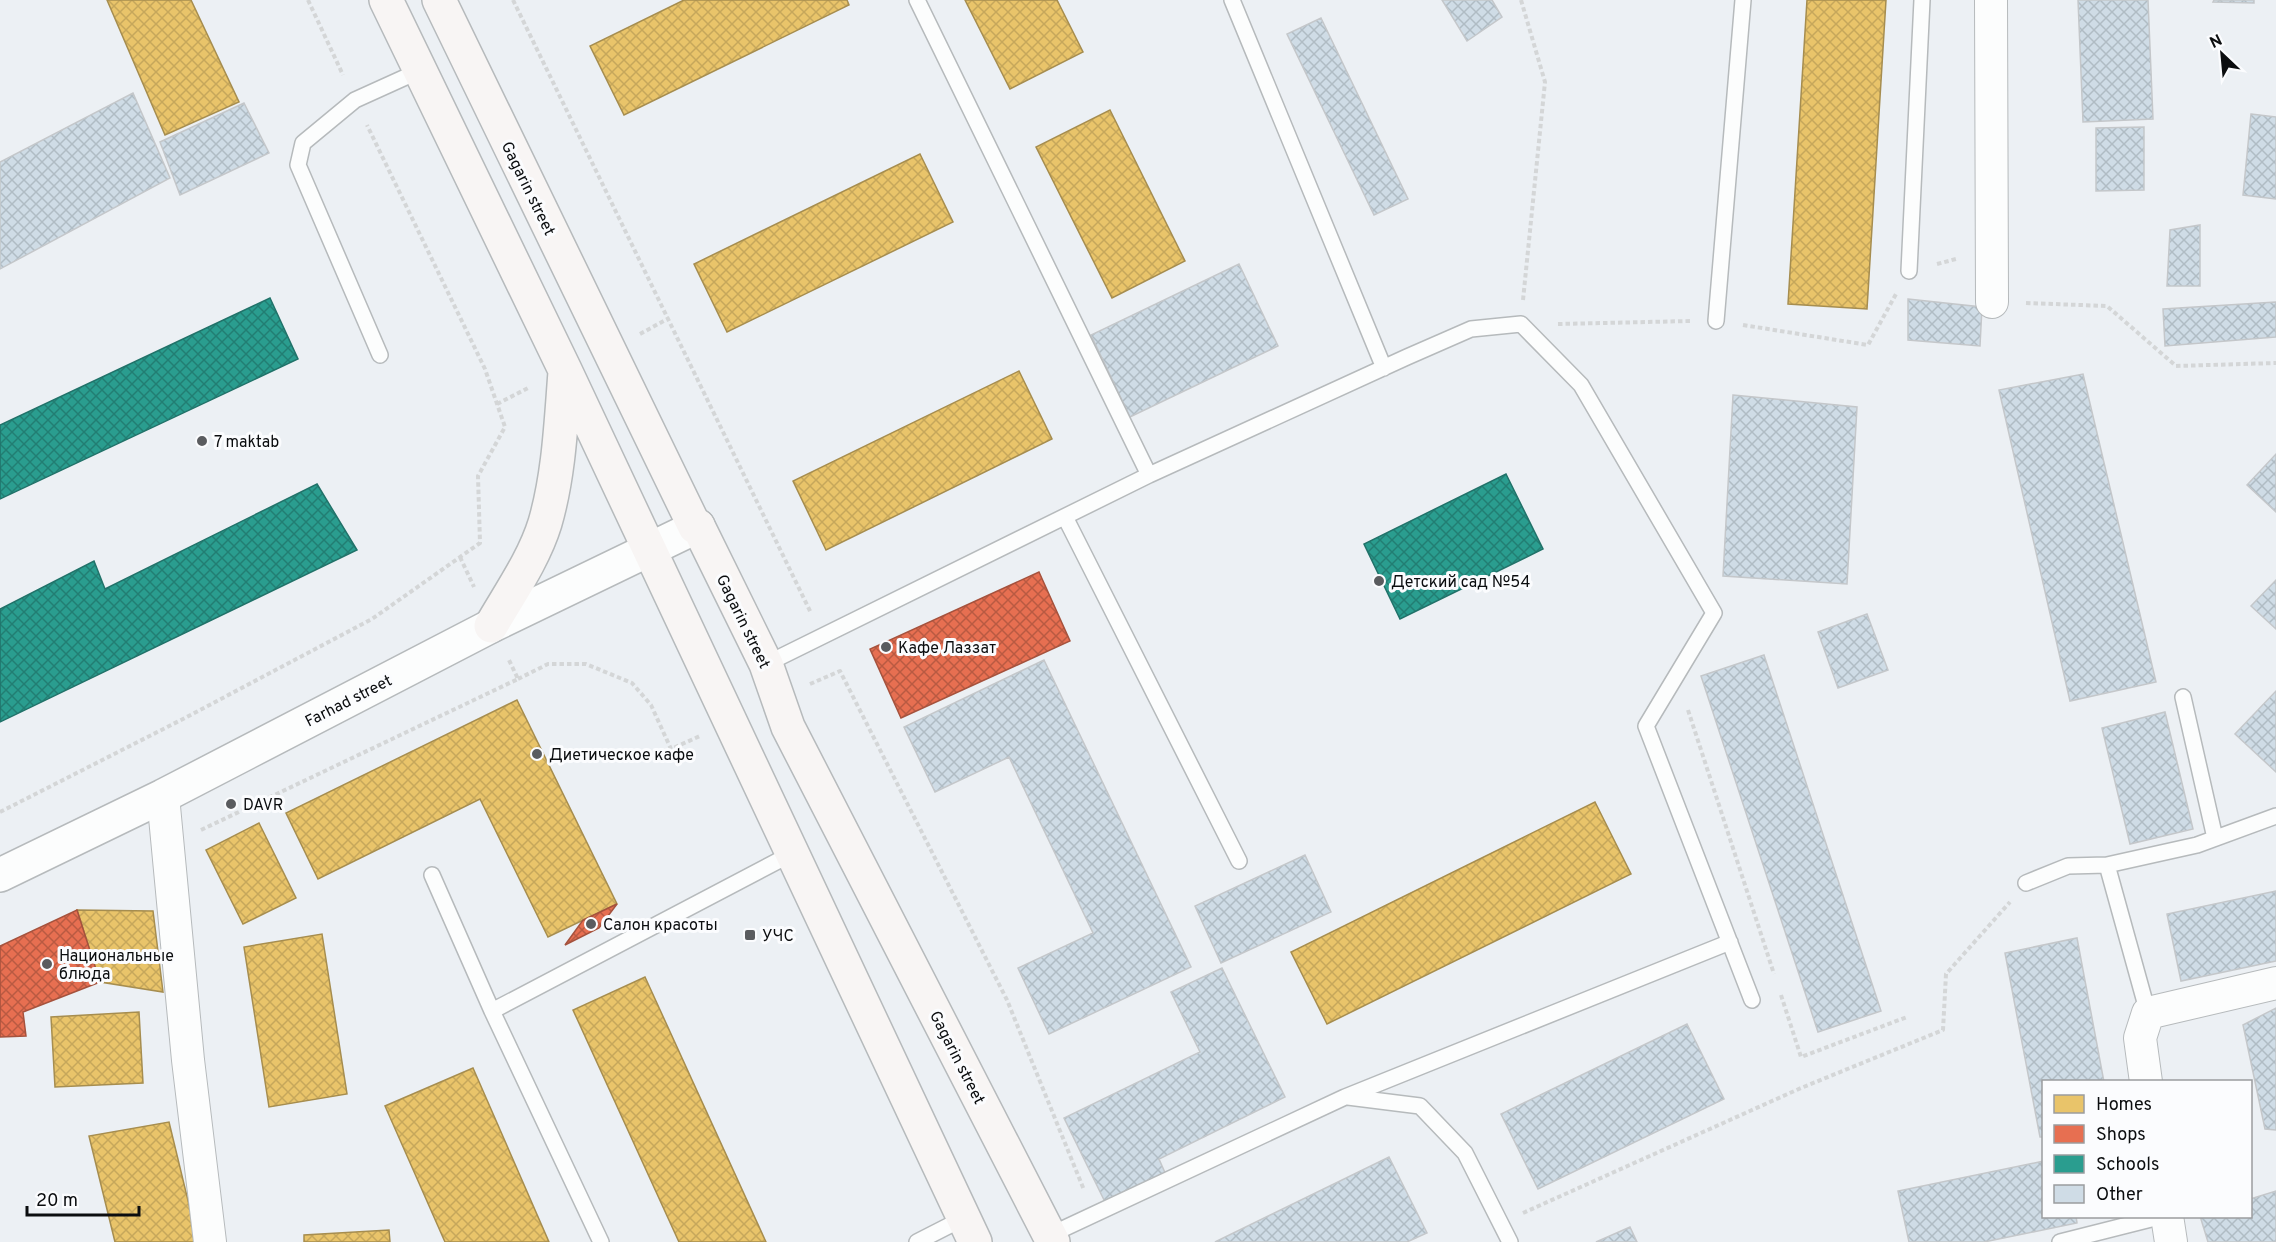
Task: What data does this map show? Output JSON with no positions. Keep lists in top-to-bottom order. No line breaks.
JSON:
{"streets":{"main road":["Gagarin street"],"street":["Farhad street"]},"crossings":[["Gagarin street","Farhad street"]],"places":{"other":["7 maktab","Детский сад №54","Кафе Лаззат","Диетическое кафе","DAVR","Салон красоты","Национальные блюда"],"transit":["УЧС"]},"legend":["Homes","Shops","Schools","Other"],"scale_bar":"20 m","north":"top left"}
